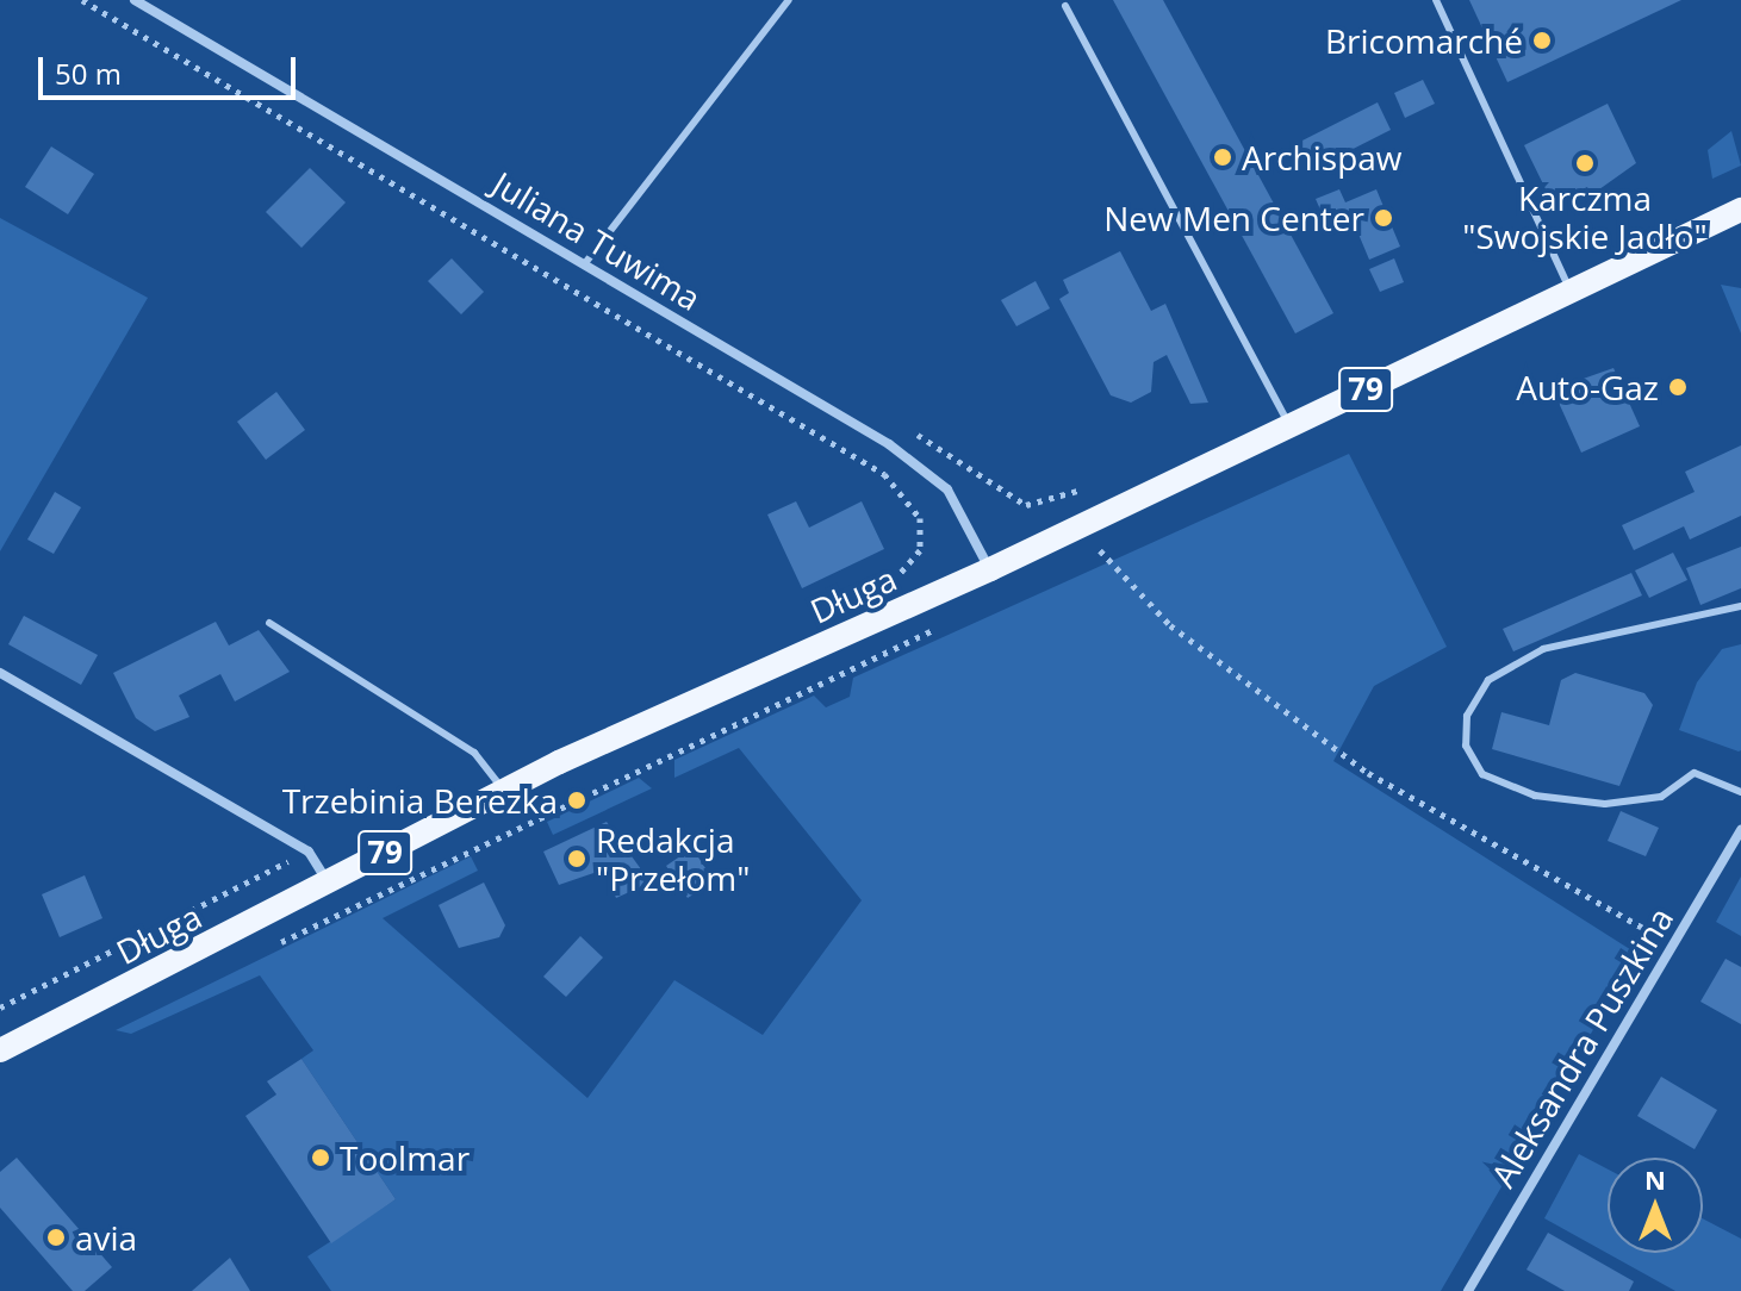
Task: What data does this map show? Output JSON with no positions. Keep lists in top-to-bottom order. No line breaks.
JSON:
{"streets":{"main road":["79","Długa"],"street":["Juliana Tuwima","Aleksandra Puszkina"]},"crossings":[["Juliana Tuwima","Długa"]],"places":["Bricomarché","Archispaw","Karczma \"Swojskie Jadło\"","New Men Center","Auto-Gaz","Trzebinia Berezka","Redakcja \"Przełom\"","Toolmar","avia"],"scale_bar":"50 m","north":"top"}
